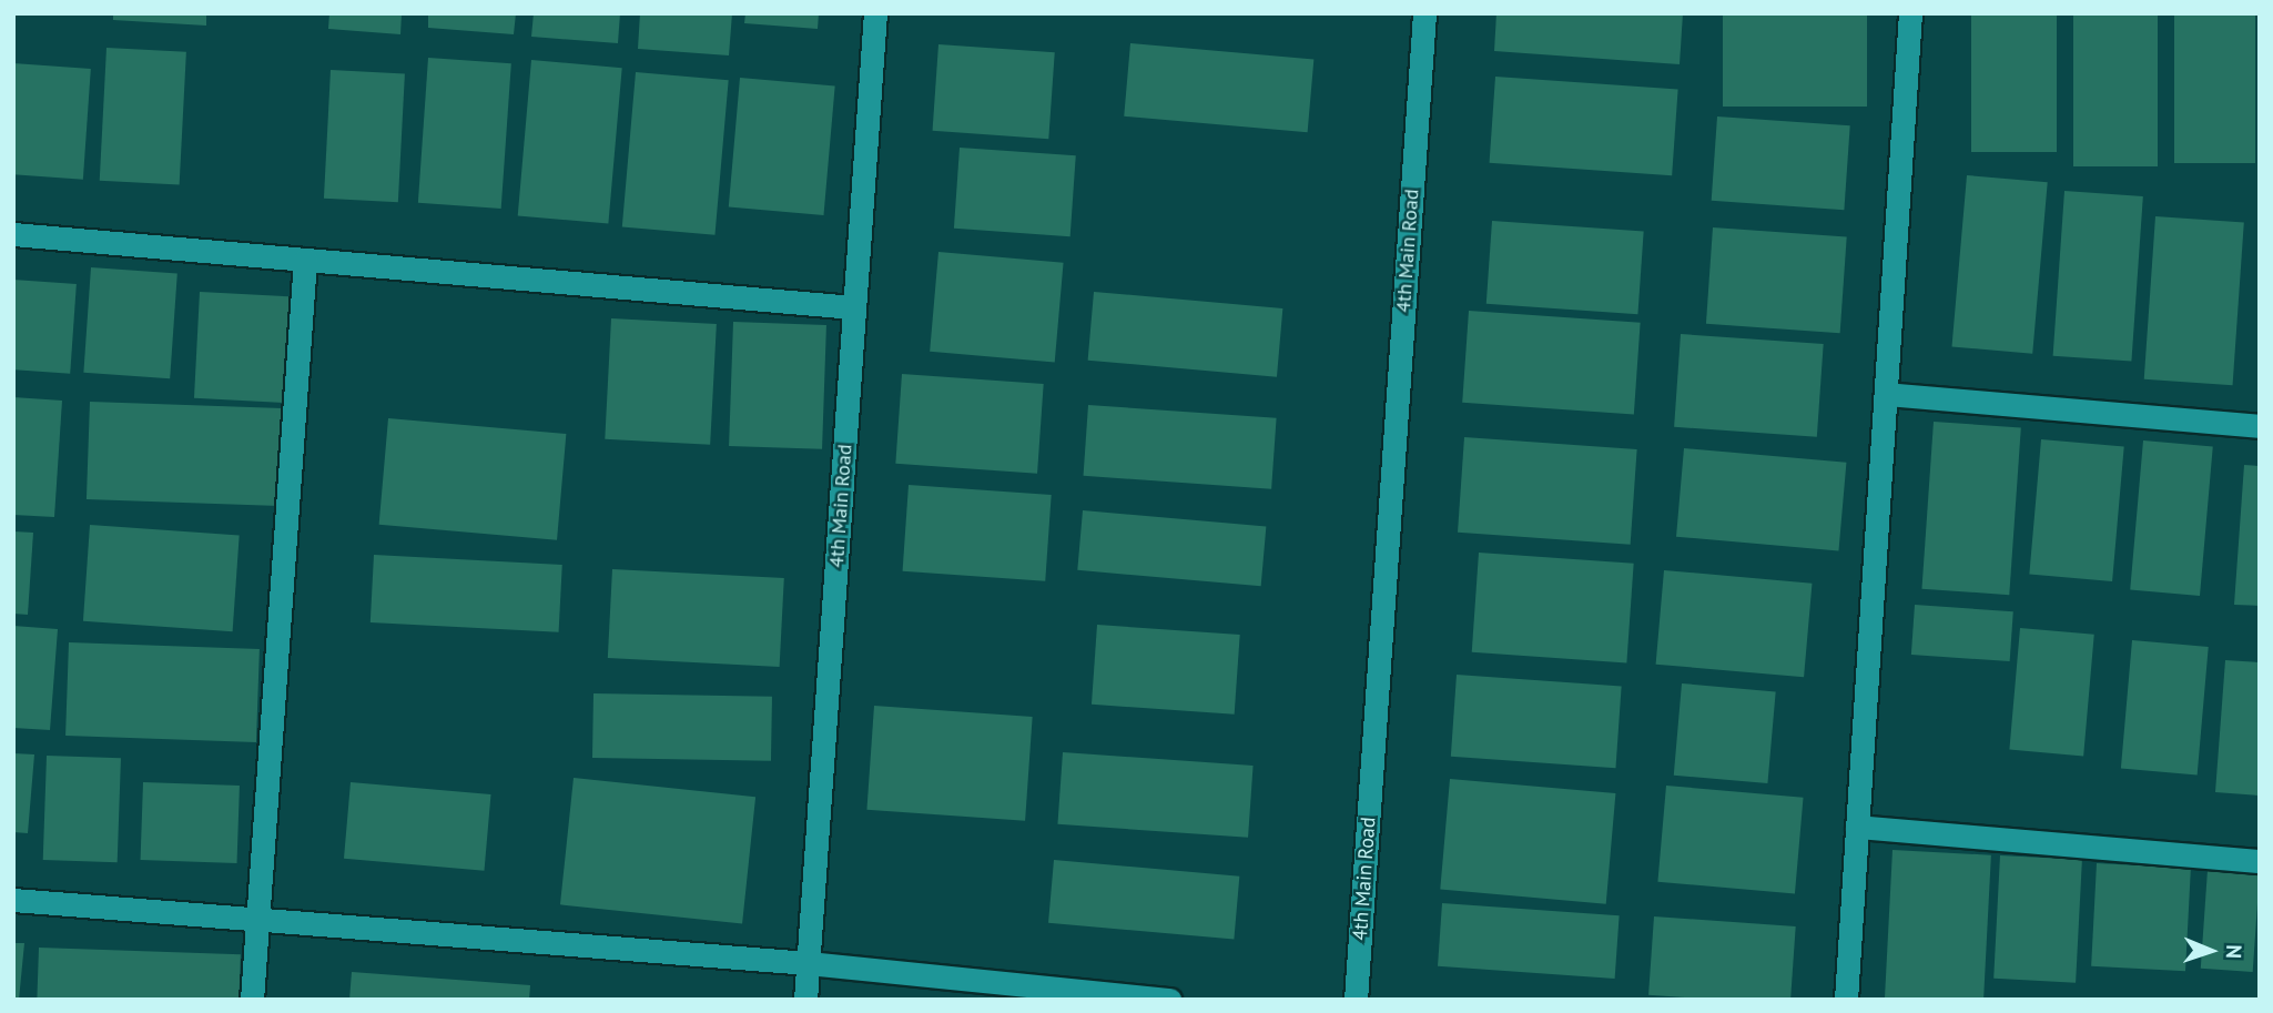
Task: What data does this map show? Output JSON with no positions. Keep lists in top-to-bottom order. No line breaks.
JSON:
{"streets":{"street":["4th Main Road"]},"north":"right"}
